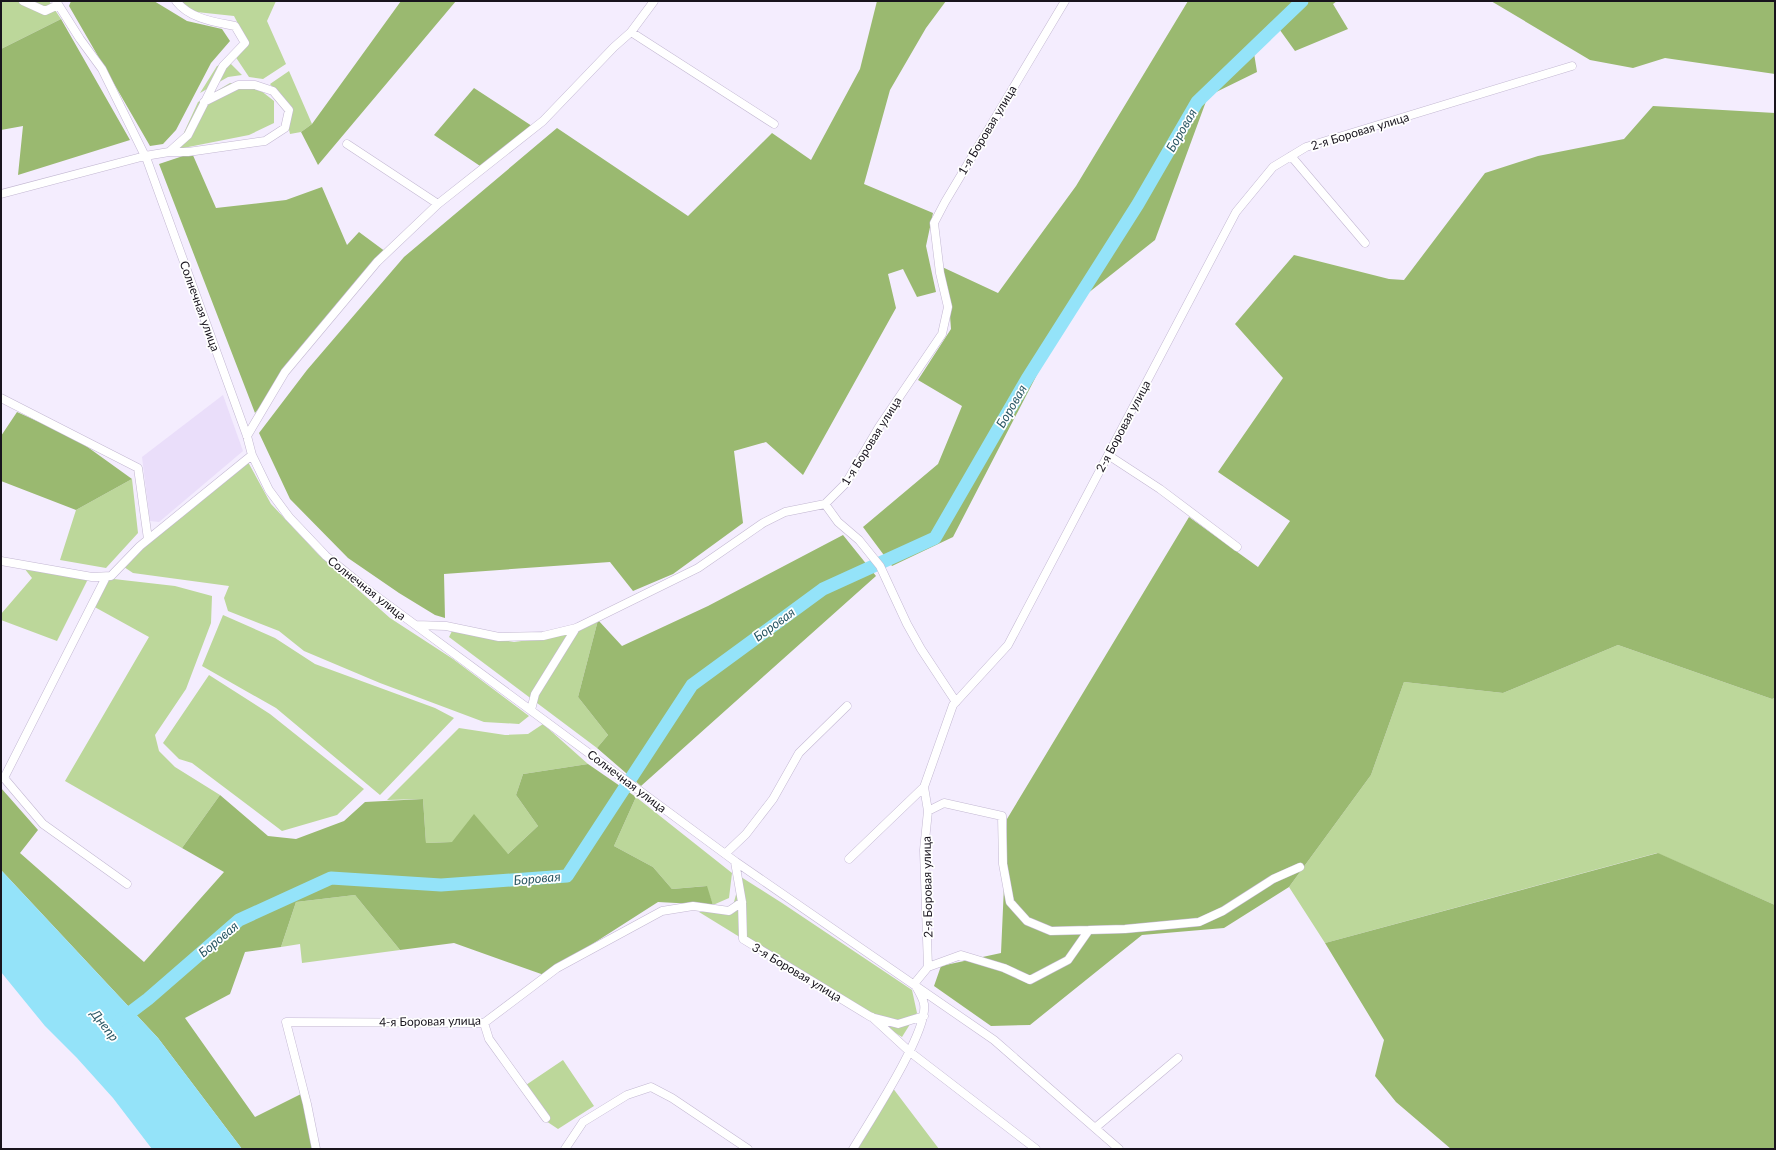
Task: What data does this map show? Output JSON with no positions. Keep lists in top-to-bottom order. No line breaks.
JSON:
{"streets":{"street":["1-я Боровая улица","2-я Боровая улица","Солнечная улица","3-я Боровая улица","4-я Боровая улица"]},"crossings":[["Солнечная улица","3-я Боровая улица"],["3-я Боровая улица","4-я Боровая улица"]],"water":["Боровая","Днепр"]}
